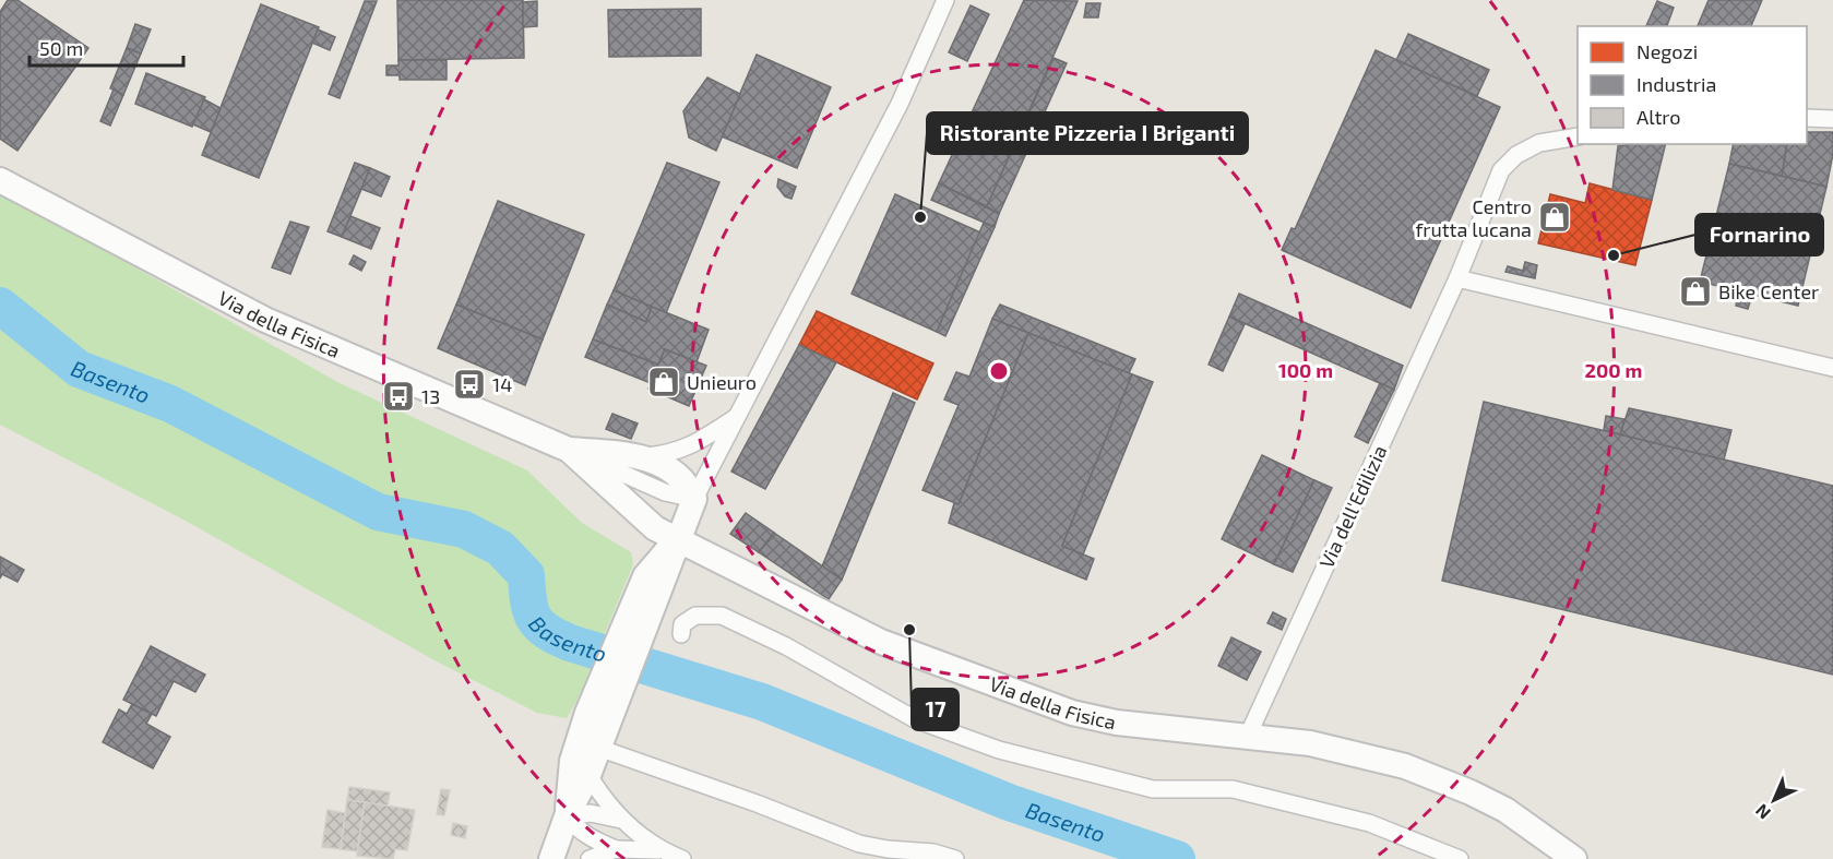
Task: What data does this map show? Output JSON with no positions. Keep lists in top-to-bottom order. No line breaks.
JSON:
{"streets":{"street":["Via della Fisica","Via dell'Edilizia"]},"crossings":[["Via della Fisica","Via dell'Edilizia"]],"water":["Basento"],"places":{"other":["Ristorante Pizzeria I Briganti","Fornarino","17"],"shop":["Centro frutta lucana","Bike Center","Unieuro"],"bus stop":["14","13"]},"legend":["Negozi","Industria","Altro"],"scale_bar":"50 m","north":"bottom left","rings":["100 m","200 m"]}
